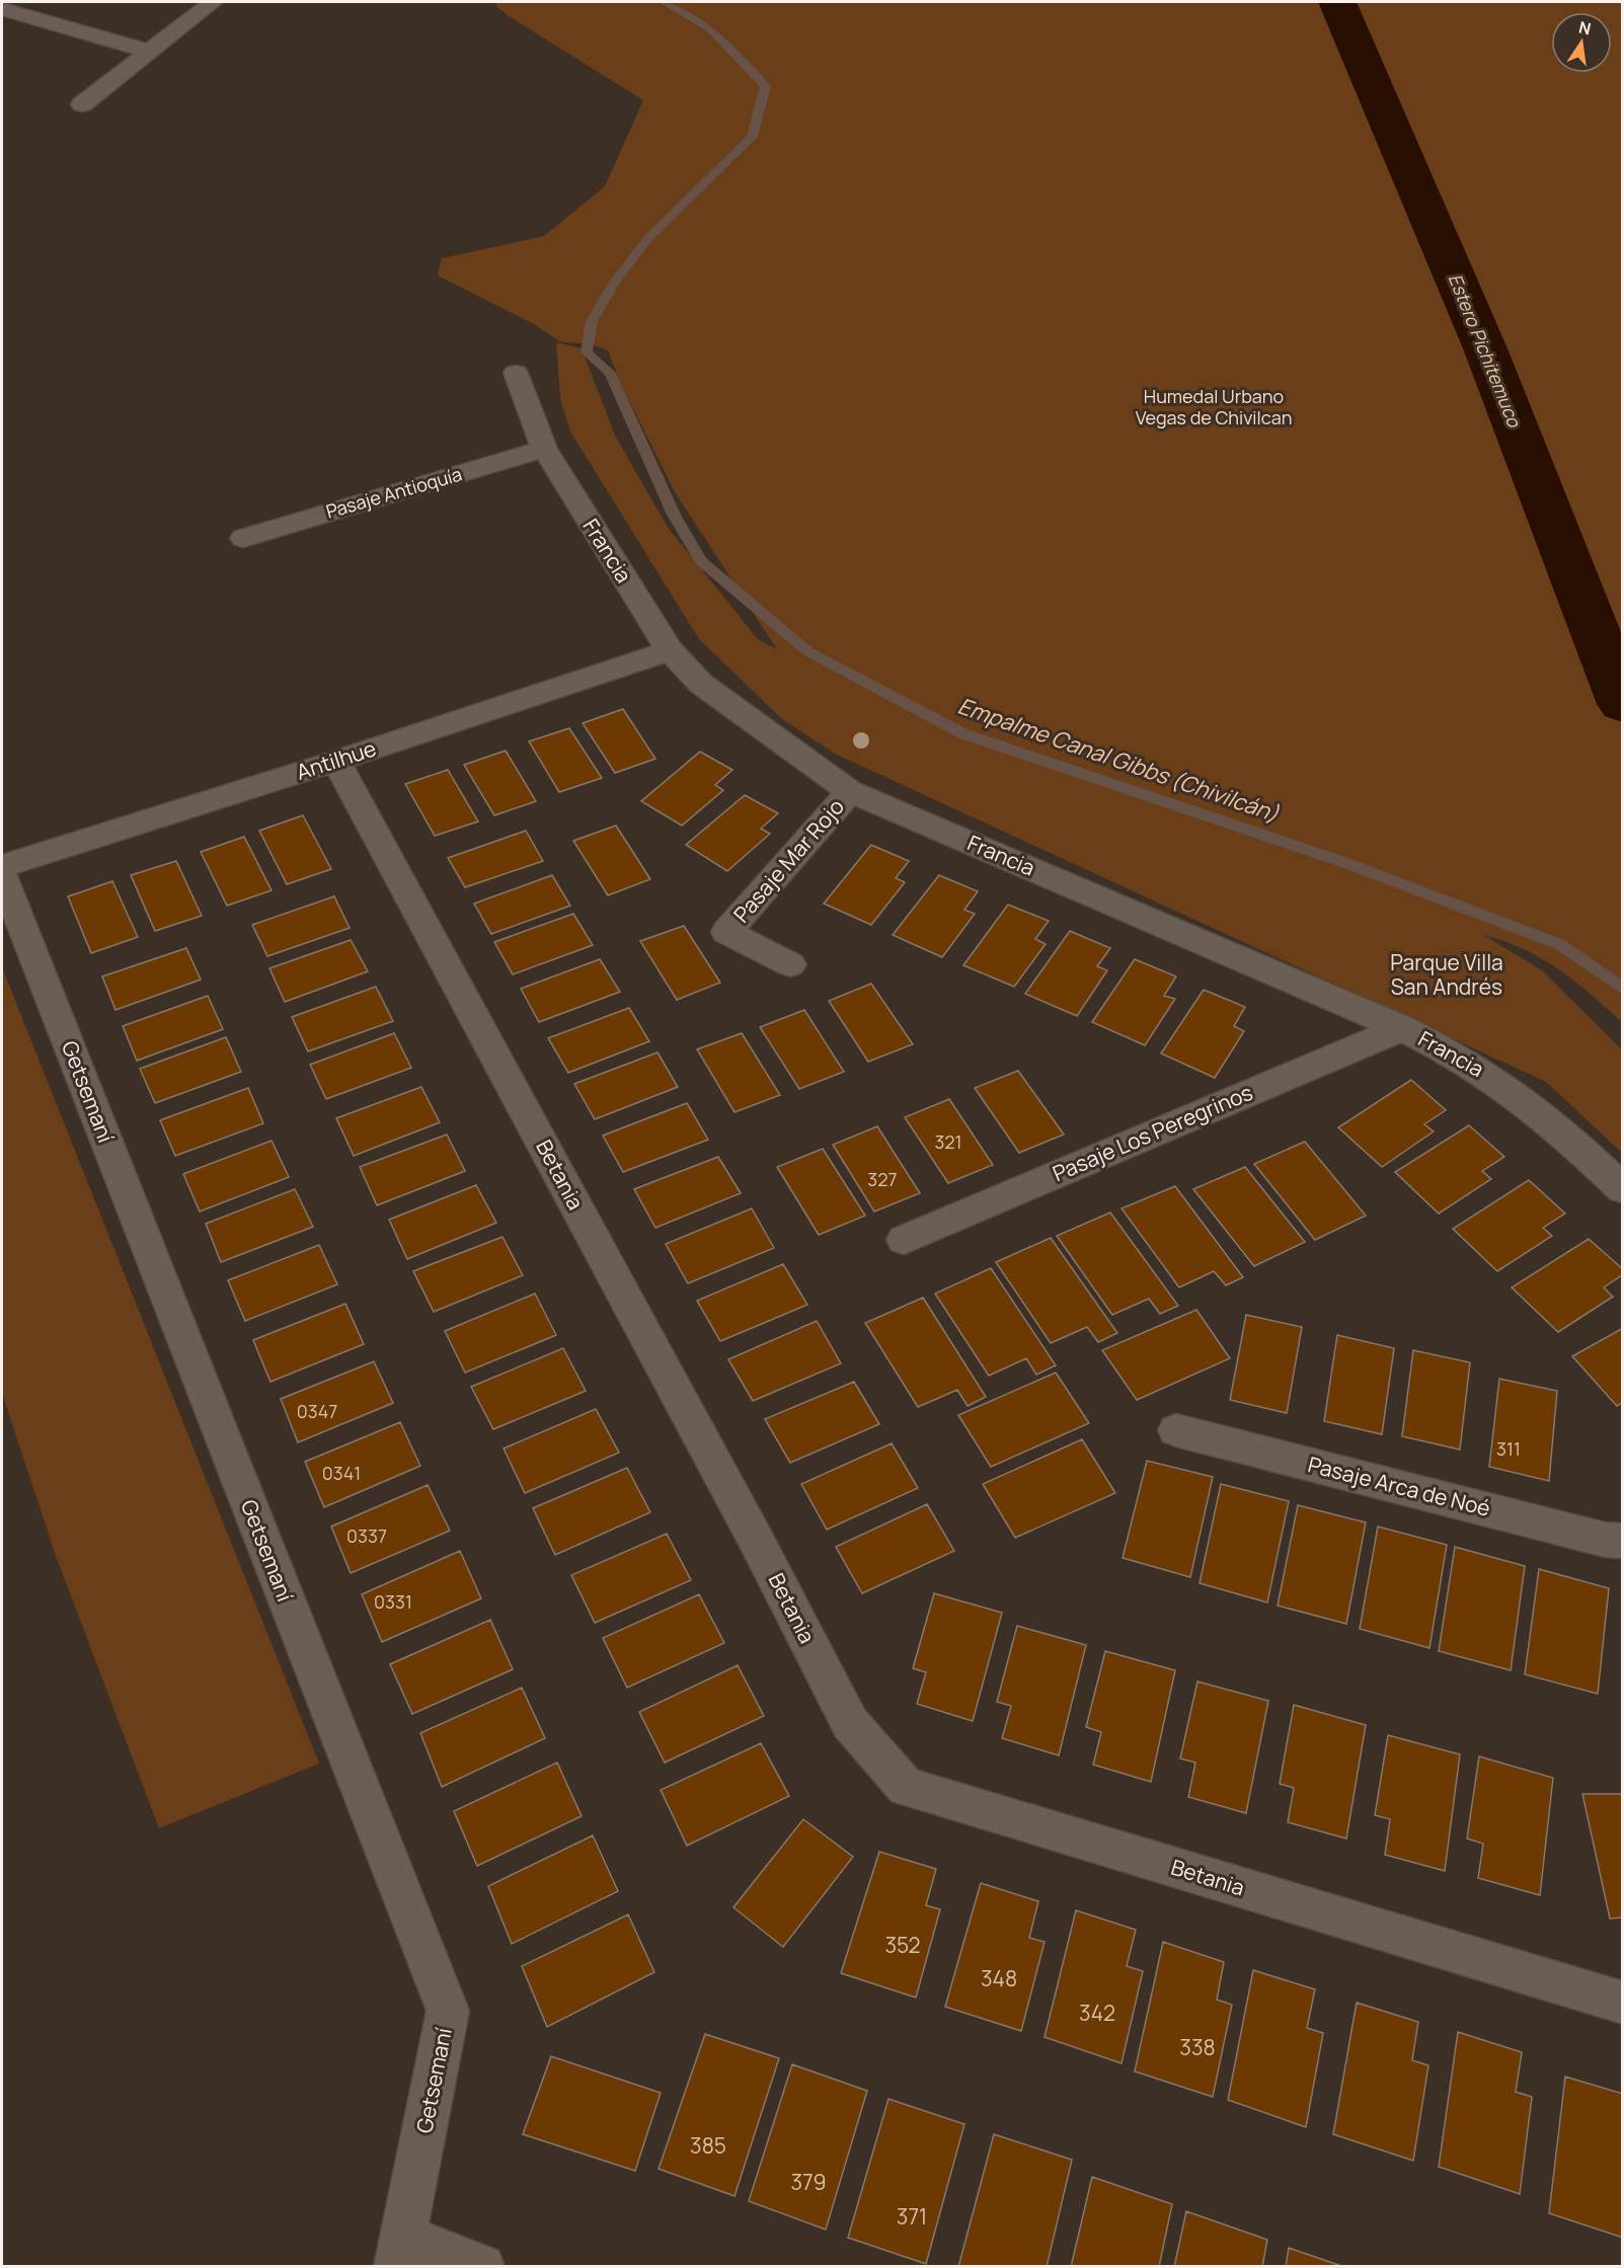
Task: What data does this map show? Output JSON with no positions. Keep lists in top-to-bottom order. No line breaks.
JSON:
{"streets":{"street":["Pasaje Antioquía","Francia","Antilhue","Pasaje Mar Rojo","Getsemaní","Pasaje Los Peregrinos","Betania","Pasaje Arca de Noé"]},"crossings":[["Pasaje Antioquía","Francia"],["Francia","Antilhue"],["Francia","Pasaje Mar Rojo"],["Francia","Pasaje Los Peregrinos"],["Antilhue","Betania"]],"water":["Estero Pichitemuco","Empalme Canal Gibbs (Chivilcán)"],"parks":["Humedal Urbano Vegas de Chivilcan","Parque Villa San Andrés"],"house_numbers":["321","327","0347","311","0341","0337","0331","352","348","342","338","385","379","371"],"north":"top"}
